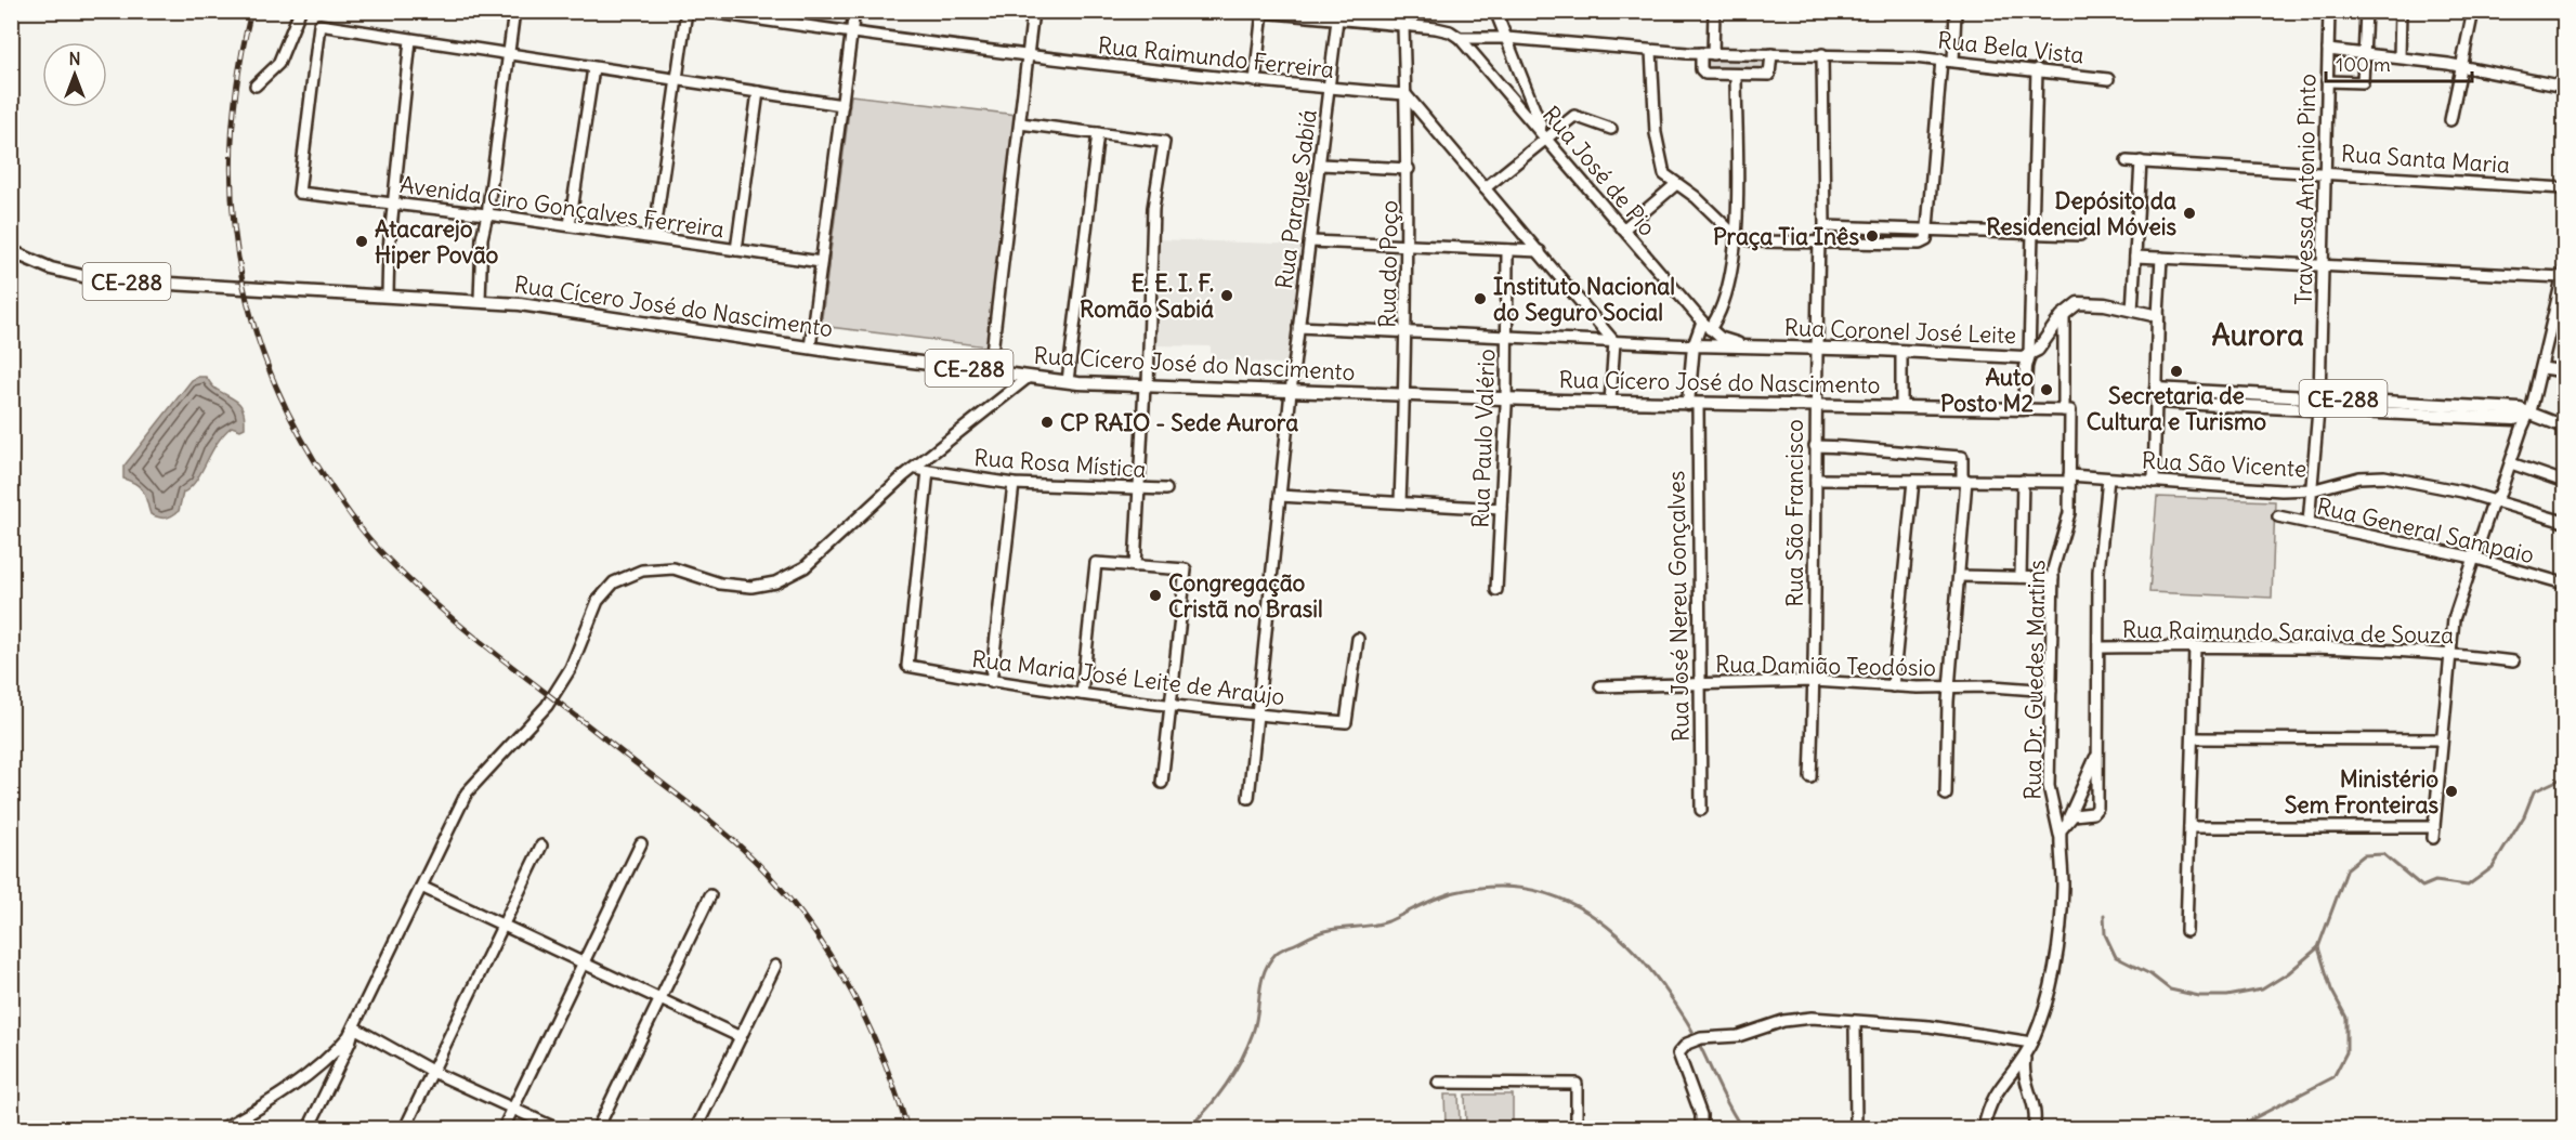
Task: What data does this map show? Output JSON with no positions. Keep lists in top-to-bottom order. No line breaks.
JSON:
{"streets":{"main road":["CE-288","Rua Cícero José do Nascimento","Rua Coronel José Leite","Rua José Nereu Gonçalves"],"street":["Rua Bela Vista","Rua Raimundo Ferreira","Rua Santa Maria","Rua José de Pio","Travessa Antonio Pinto","Rua Parque Sabiá","Avenida Ciro Gonçalves Ferreira","Rua do Poço","Rua Paulo Valério","Rua Rosa Mística","Rua São Vicente","Rua São Francisco","Rua General Sampaio","Rua Raimundo Saraiva de Souza","Rua Damião Teodósio","Rua Maria José Leite de Araújo","Rua Dr. Guedes Martins"]},"crossings":[["Rua Bela Vista","Rua José de Pio"],["Rua Bela Vista","Rua Parque Sabiá"],["Rua Bela Vista","Rua do Poço"],["Rua Bela Vista","Rua São Francisco"],["Rua Raimundo Ferreira","Rua Parque Sabiá"],["Rua Raimundo Ferreira","Rua do Poço"],["Rua Santa Maria","Travessa Antonio Pinto"],["Rua José de Pio","Rua Coronel José Leite"],["Rua José de Pio","Rua José Nereu Gonçalves"],["Travessa Antonio Pinto","CE-288"],["Travessa Antonio Pinto","Rua São Vicente"],["Travessa Antonio Pinto","Rua General Sampaio"],["Rua Parque Sabiá","Rua Cícero José do Nascimento"],["Rua Parque Sabiá","Rua Coronel José Leite"],["Rua Parque Sabiá","Rua Maria José Leite de Araújo"],["Rua do Poço","Rua Cícero José do Nascimento"],["Rua do Poço","Rua Coronel José Leite"],["Rua Cícero José do Nascimento","Rua Paulo Valério"],["Rua Cícero José do Nascimento","Rua São Francisco"],["Rua Cícero José do Nascimento","Rua José Nereu Gonçalves"],["Rua Cícero José do Nascimento","Rua Dr. Guedes Martins"],["Rua Coronel José Leite","Rua Paulo Valério"],["Rua Coronel José Leite","Rua São Francisco"],["Rua Coronel José Leite","Rua José Nereu Gonçalves"],["Rua Rosa Mística","Rua Maria José Leite de Araújo"],["Rua São Vicente","Rua São Francisco"],["Rua São Vicente","Rua Dr. Guedes Martins"],["Rua São Francisco","Rua Damião Teodósio"],["Rua José Nereu Gonçalves","Rua Damião Teodósio"],["Rua Damião Teodósio","Rua Dr. Guedes Martins"]],"districts":["Aurora"],"places":["Depósito da Residencial Móveis","Praça Tia Inês","Atacarejo Hiper Povão","E. E. I. F. Romão Sabiá","Instituto Nacional do Seguro Social","Secretaria de Cultura e Turismo","Auto Posto M2","CP RAIO - Sede Aurora","Congregação Cristã no Brasil","Ministério Sem Fronteiras"],"scale_bar":"100 m","north":"top"}
